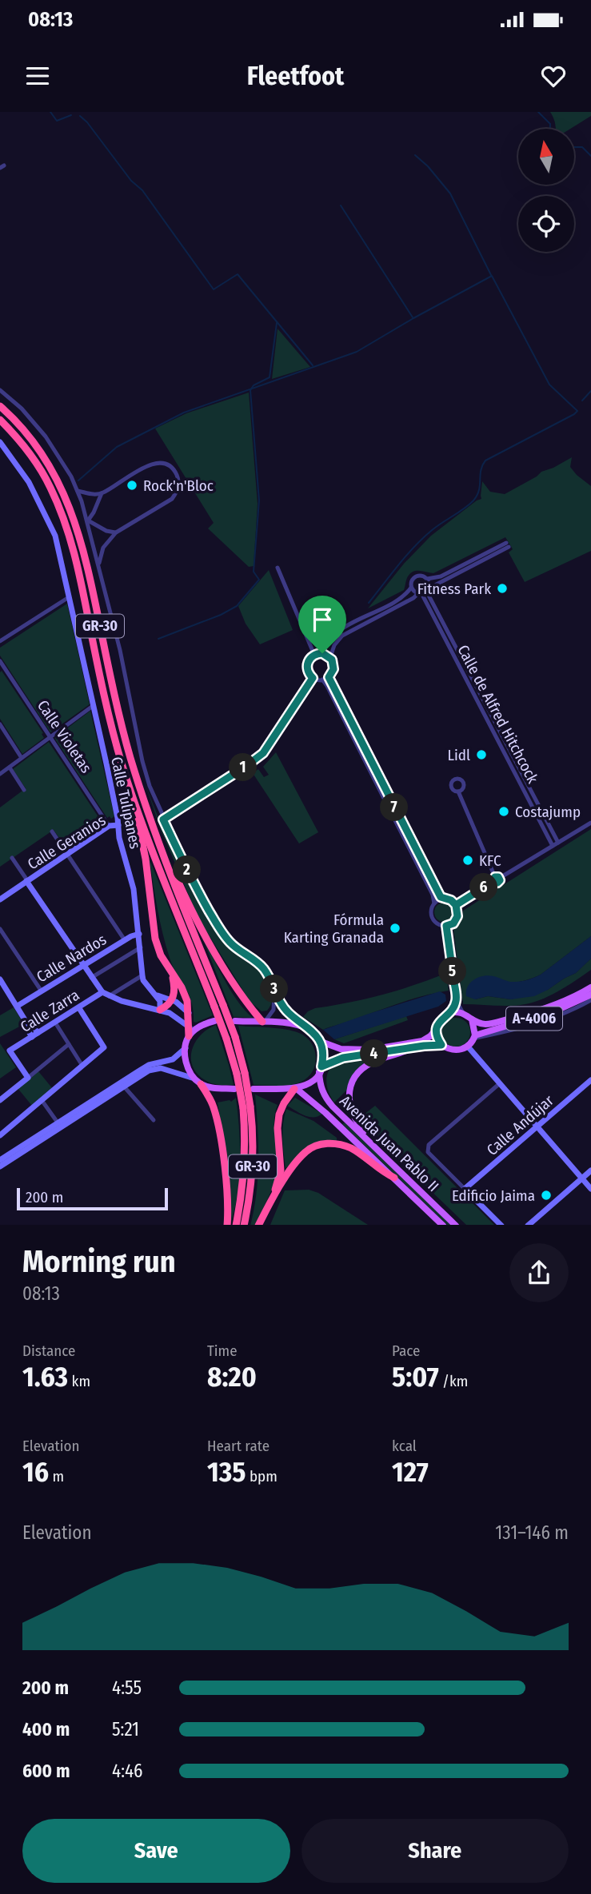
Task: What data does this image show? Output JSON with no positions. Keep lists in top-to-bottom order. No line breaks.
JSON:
{"streets":{"highway":["GR-30"],"main road":["A-4006","Avenida Juan Pablo II"],"street":["Calle de Alfred Hitchcock","Calle Violetas","Calle Tulipanes","Calle Geranios","Calle Nardos","Calle Zarra","Calle Andújar"]},"crossings":[["Calle Violetas","Calle Geranios"],["Calle Tulipanes","Calle Geranios"],["Calle Tulipanes","Calle Nardos"]],"places":["Rock'n'Bloc","Fitness Park","Lidl","Costajump","KFC","Fórmula Karting Granada","Edificio Jaima"],"scale_bar":"200 m","north":"top","page":{"status":"08:13","header":"Fleetfoot","pins":["1","7","2","6","5","3","4"],"scale":"200 m","heading":["Morning run","08:13"],"stats":[["Distance","1.63 km"],["Time","8:20"],["Pace","5:07 /km"],["Elevation","16 m"],["Heart rate","135 bpm"],["kcal","127"]],"chart":["Elevation","131–146 m"],"list":[{"name":"200 m","note":"4:55"},{"name":"400 m","note":"5:21"},{"name":"600 m","note":"4:46"}],"buttons":["Save","Share"]}}
